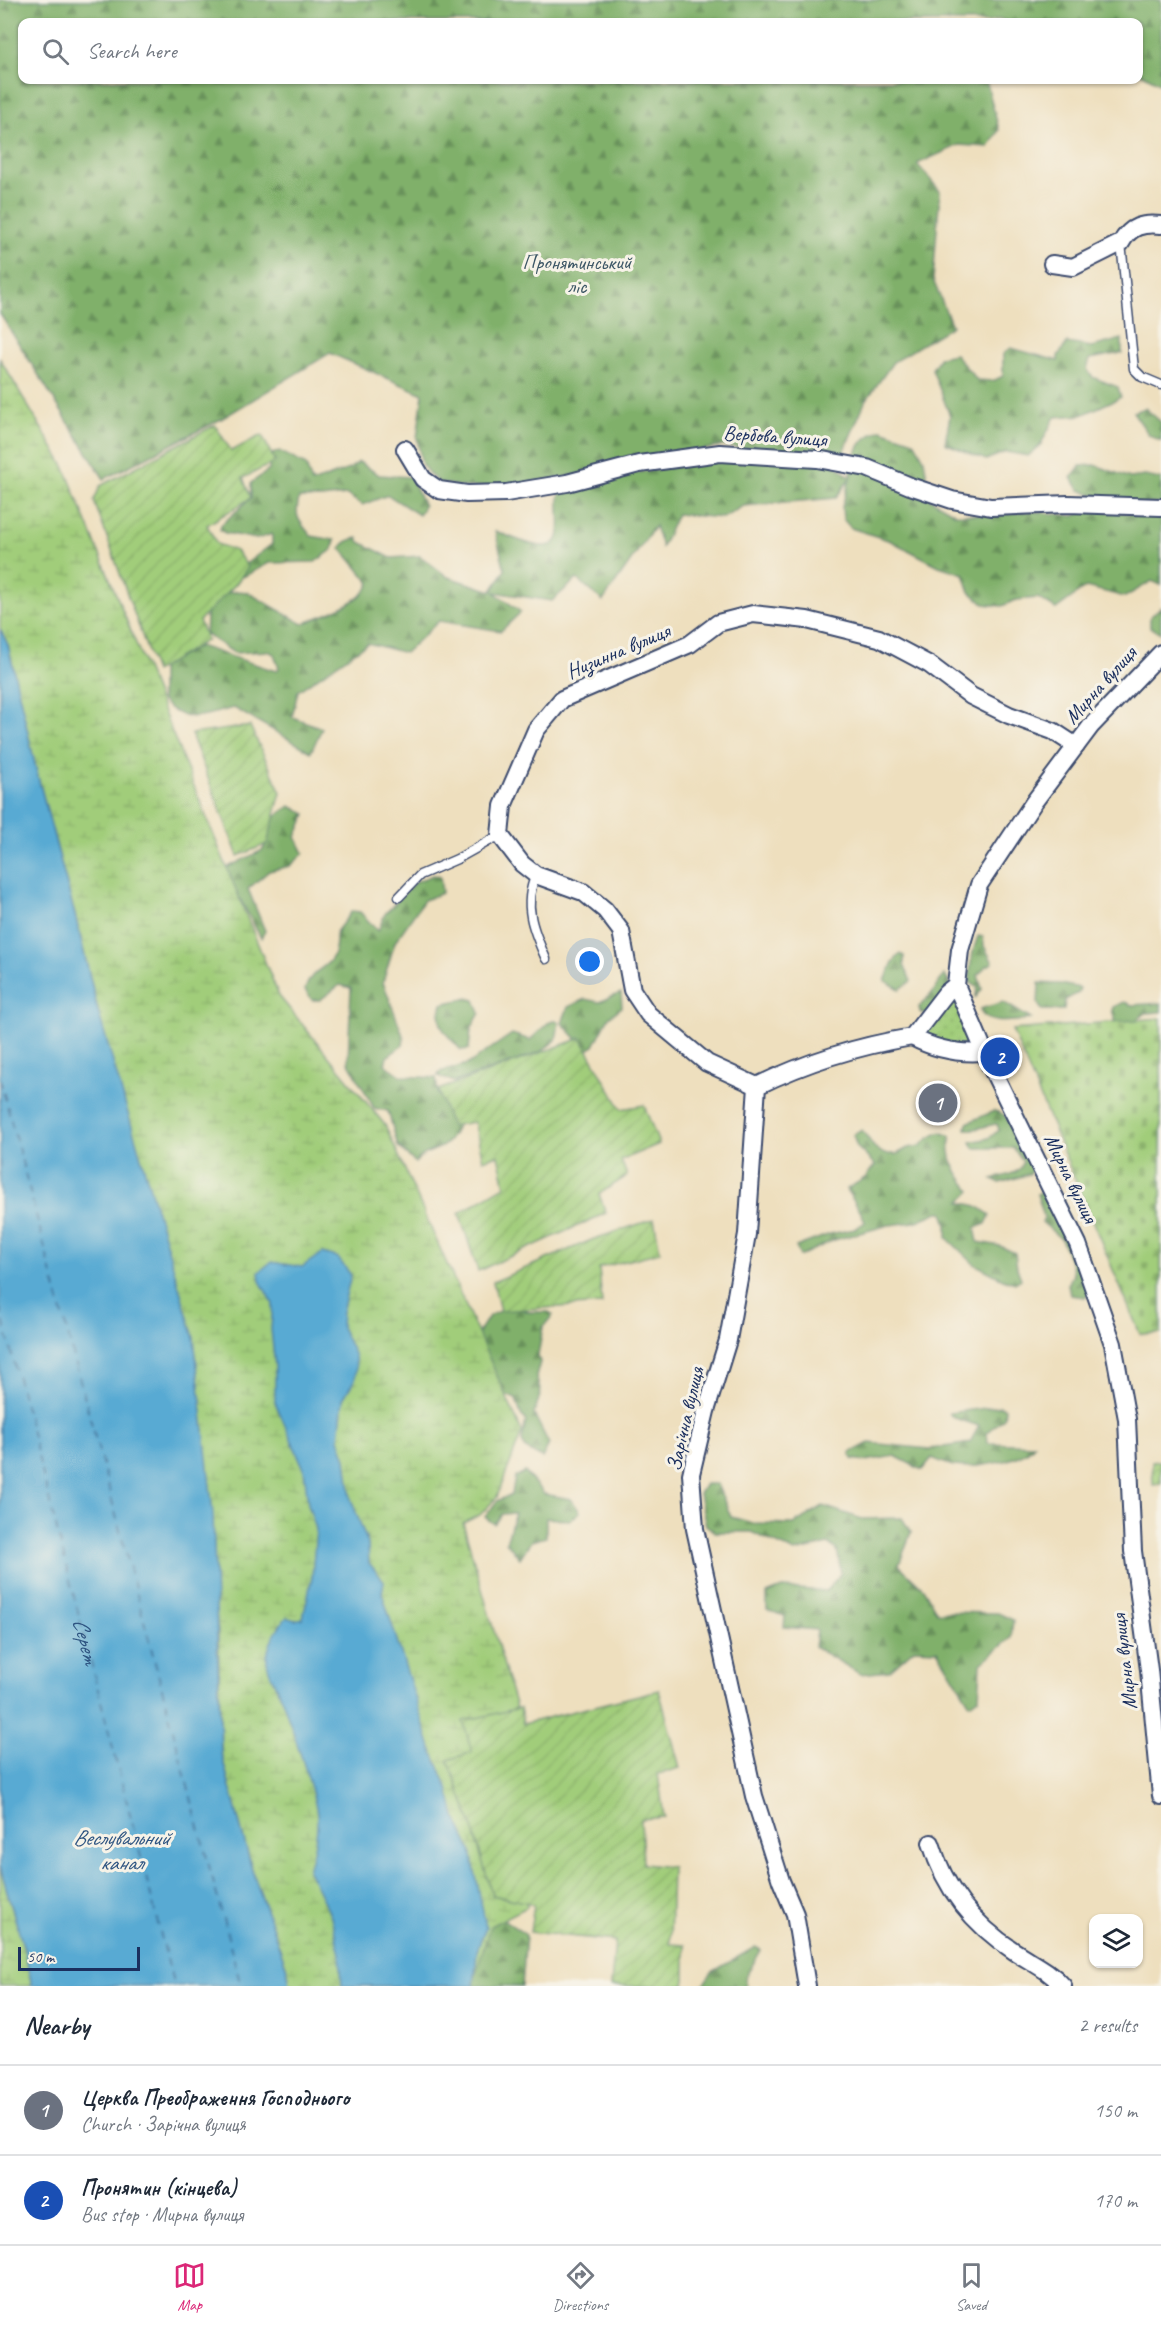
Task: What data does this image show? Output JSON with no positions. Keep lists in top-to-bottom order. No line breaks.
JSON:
{"streets":{"street":["Вербова вулиця","Низинна вулиця","Мирна вулиця","Зарічна вулиця"]},"crossings":[["Низинна вулиця","Мирна вулиця"]],"water":["Серет","Веслувальний канал"],"parks":["Пронятинський ліс"],"scale_bar":"50 m","page":{"search":"Search here","pins":["2","1"],"scale":"50 m","heading":["Nearby","2 results"],"list":[{"mark":"1","name":"Церква Преображення Господнього","note":"Church · Зарічна вулиця","value":"150 m"},{"mark":"2","name":"Пронятин (кінцева)","note":"Bus stop · Мирна вулиця","value":"170 m"}],"nav":["Map","Directions","Saved"]}}
